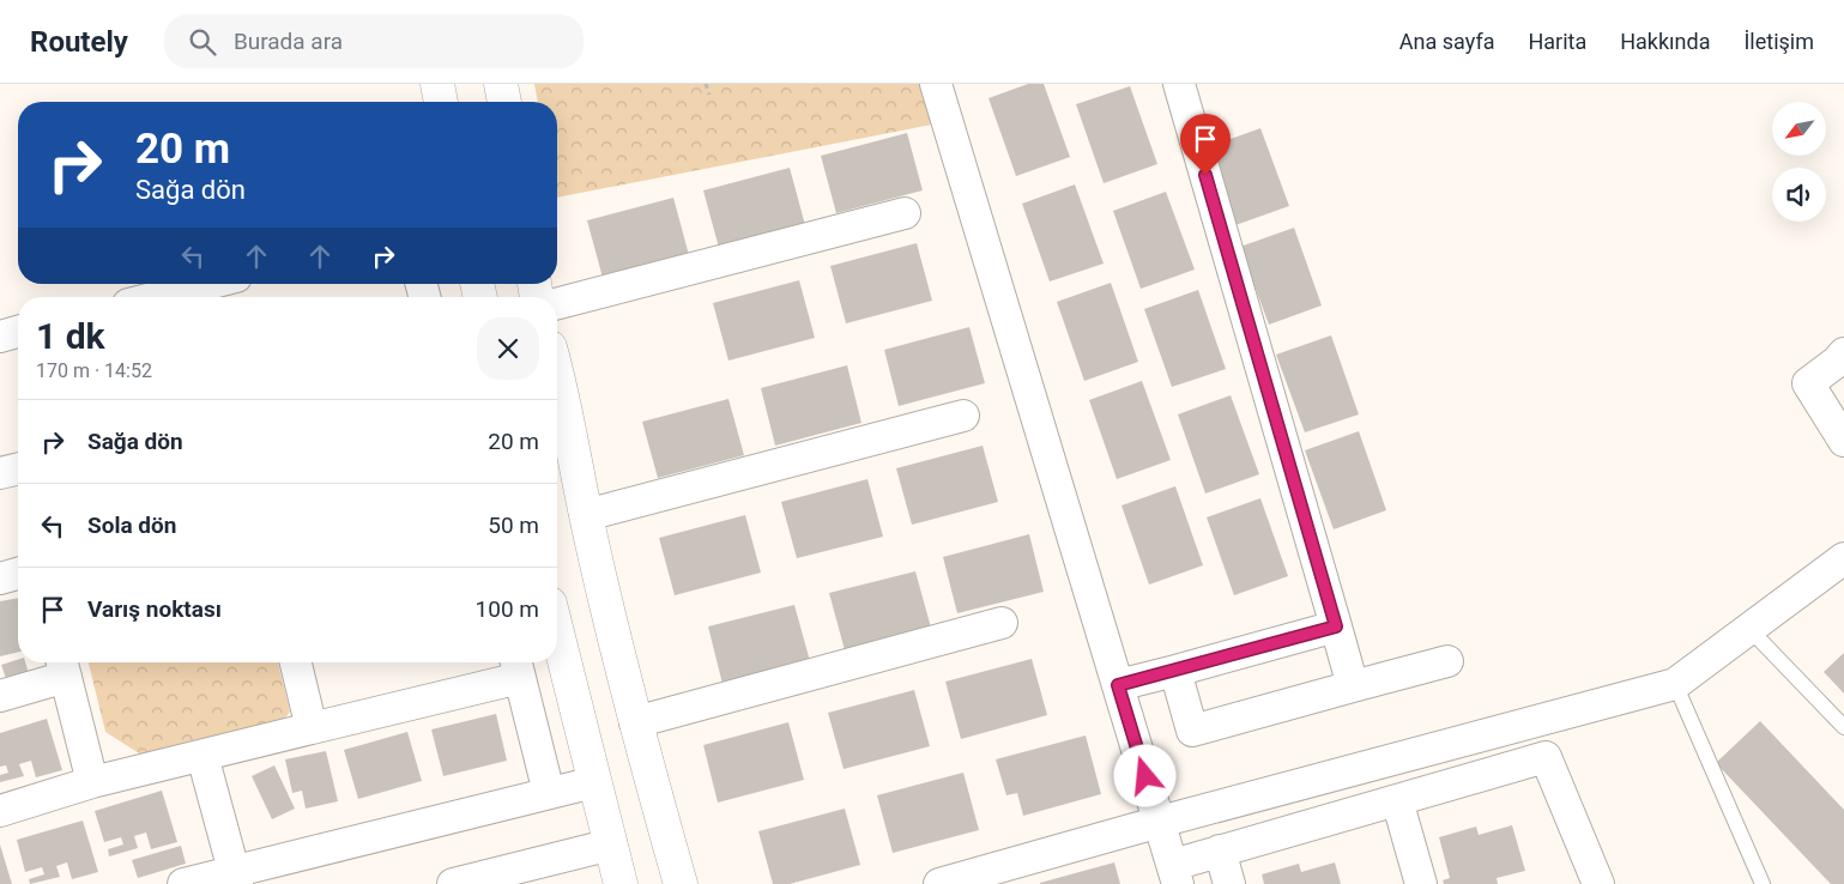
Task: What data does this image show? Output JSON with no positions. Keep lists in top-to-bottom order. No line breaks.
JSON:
{"north":"bottom left","page":{"header":"Routely","search":"Burada ara","nav":["Ana sayfa","Harita","Hakkında","İletişim"],"turn":["20 m","Sağa dön"],"heading":["1 dk","170 m · 14:52"],"list":[{"name":"Sağa dön","value":"20 m"},{"name":"Sola dön","value":"50 m"},{"name":"Varış noktası","value":"100 m"}]}}
